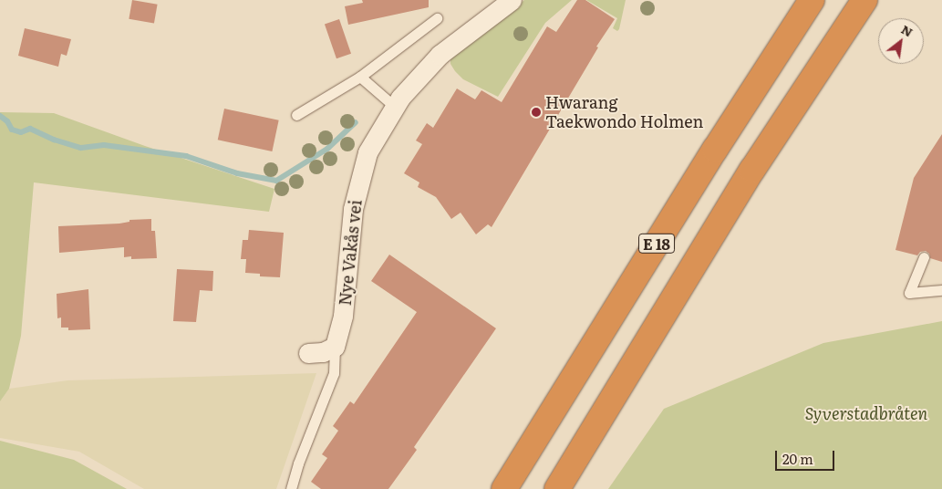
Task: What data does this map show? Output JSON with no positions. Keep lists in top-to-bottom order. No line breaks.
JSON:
{"streets":{"highway":["E 18"],"street":["Nye Vakås vei"]},"parks":["Syverstadbråten"],"places":["Hwarang Taekwondo Holmen"],"scale_bar":"20 m","north":"top right"}
